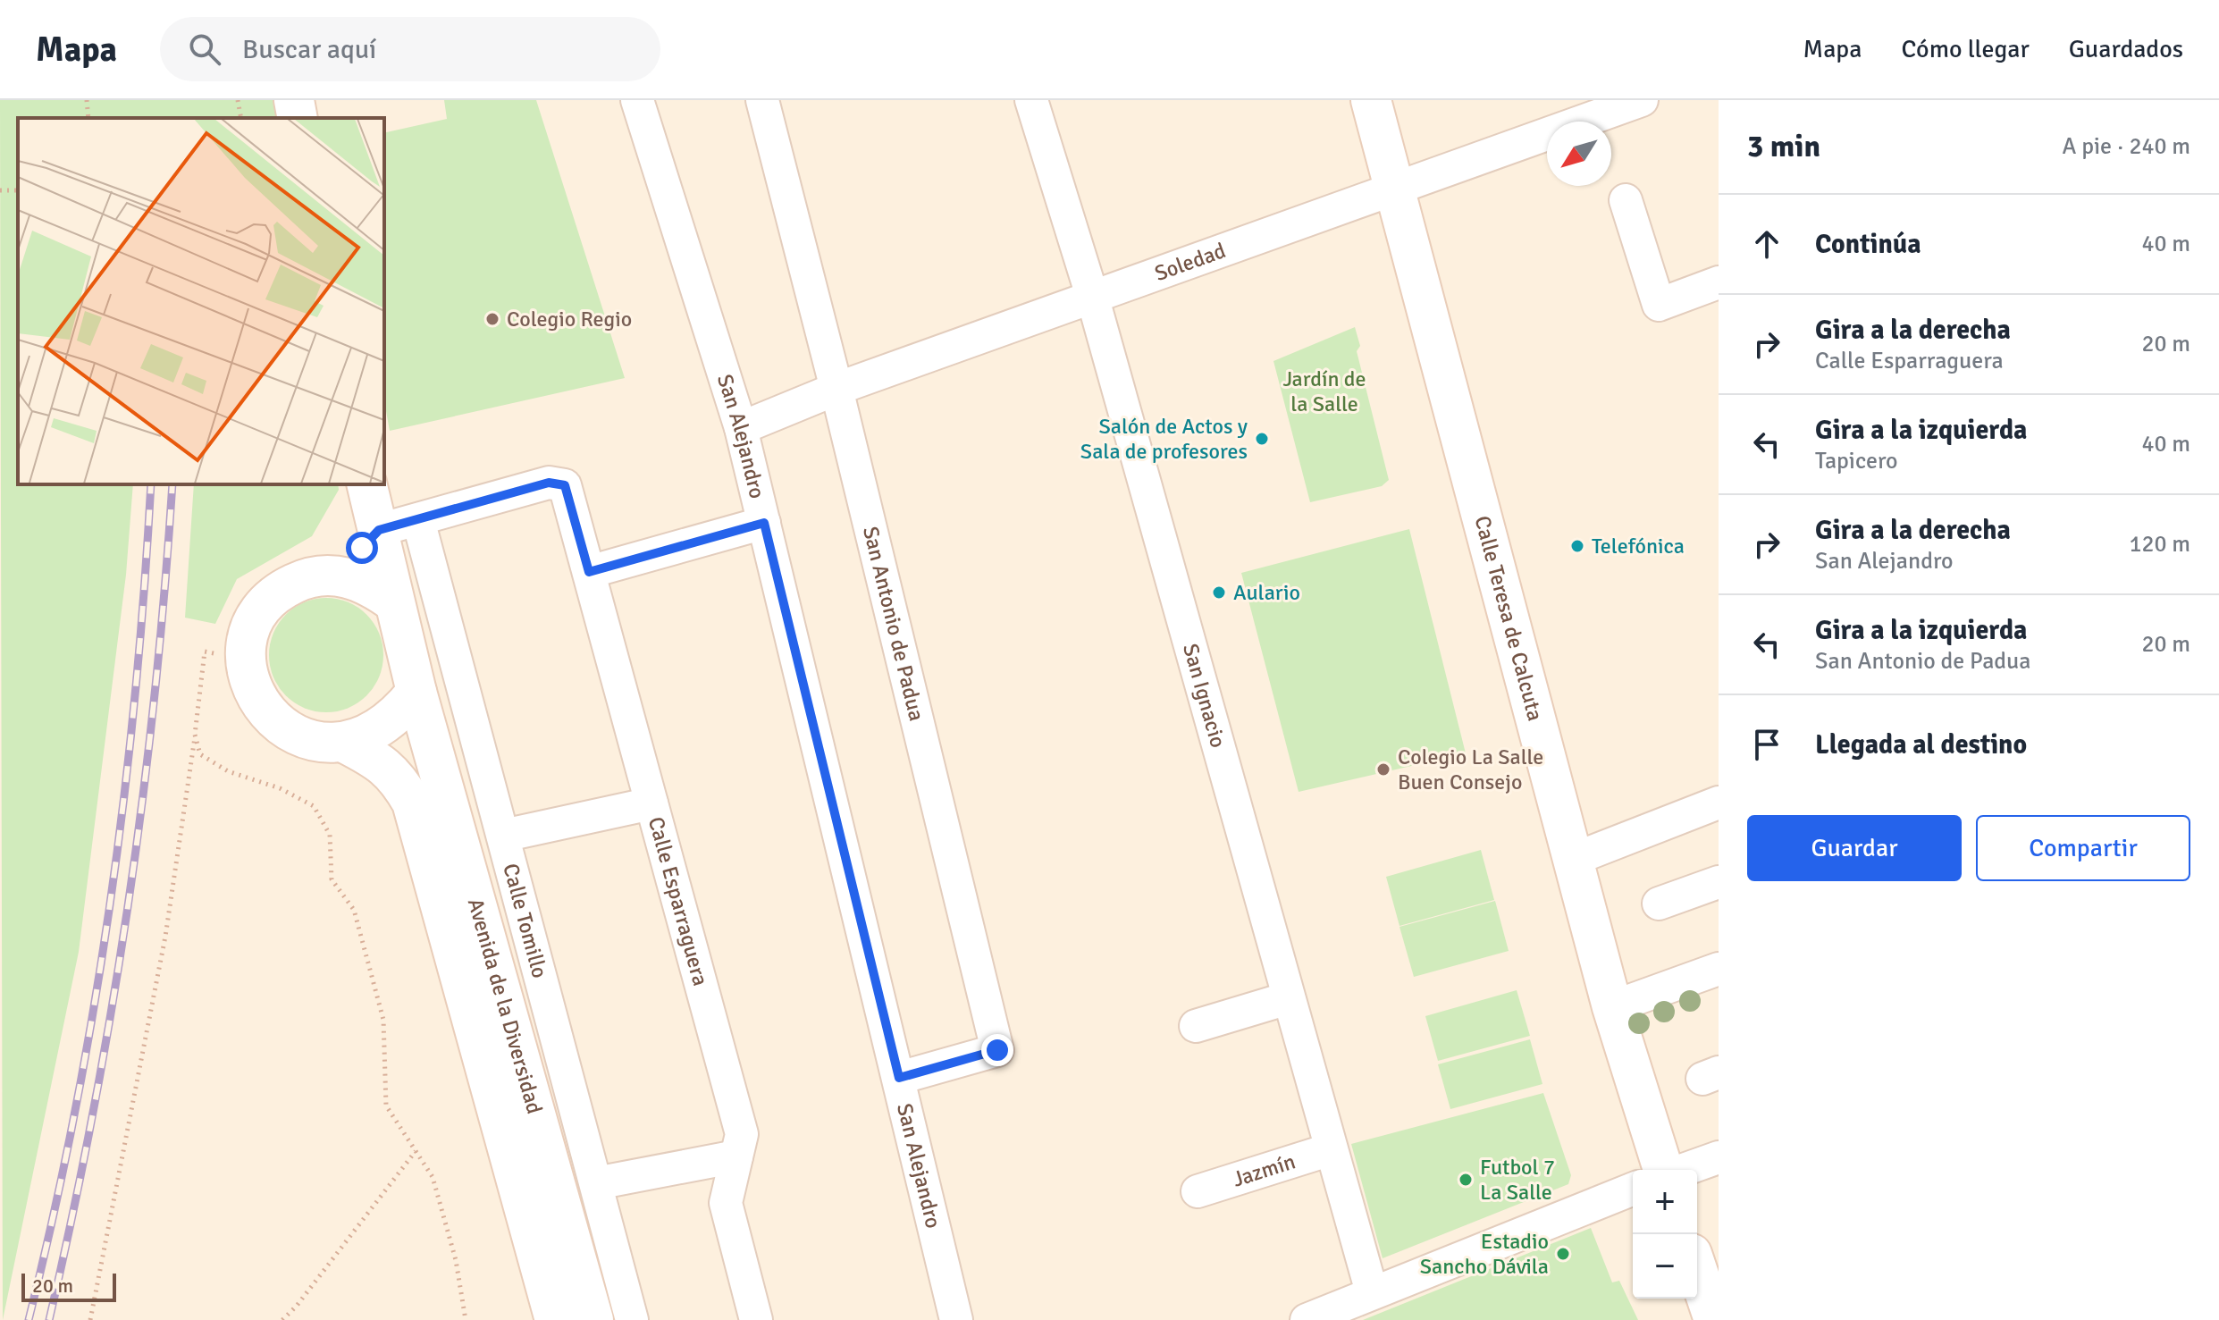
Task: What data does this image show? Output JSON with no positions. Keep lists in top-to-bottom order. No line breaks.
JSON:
{"streets":{"main road":["Calle Teresa de Calcuta","Avenida de la Diversidad"],"street":["Soledad","San Alejandro","San Antonio de Padua","San Ignacio","Calle Esparraguera","Calle Tomillo","Jazmín"]},"crossings":[["Soledad","San Alejandro"],["Soledad","Calle Teresa de Calcuta"],["Soledad","San Antonio de Padua"],["Soledad","San Ignacio"],["San Alejandro","San Antonio de Padua"],["San Ignacio","Jazmín"],["Calle Esparraguera","Calle Tomillo"]],"parks":["Jardín de la Salle"],"places":["Colegio Regio","Salón de Actos y Sala de profesores","Telefónica","Aulario","Colegio La Salle Buen Consejo","Futbol 7 La Salle","Estadio Sancho Dávila"],"scale_bar":"20 m","north":"bottom left","page":{"header":"Mapa","search":"Buscar aquí","nav":["Mapa","Cómo llegar","Guardados"],"heading":["3 min","A pie · 240 m"],"list":[["Continúa","40 m"],["Gira a la derecha","Calle Esparraguera","20 m"],["Gira a la izquierda","Tapicero","40 m"],["Gira a la derecha","San Alejandro","120 m"],["Gira a la izquierda","San Antonio de Padua","20 m"],"Llegada al destino"],"buttons":["Guardar","Compartir"],"map_buttons":["+","−"],"scale":"20 m"}}
